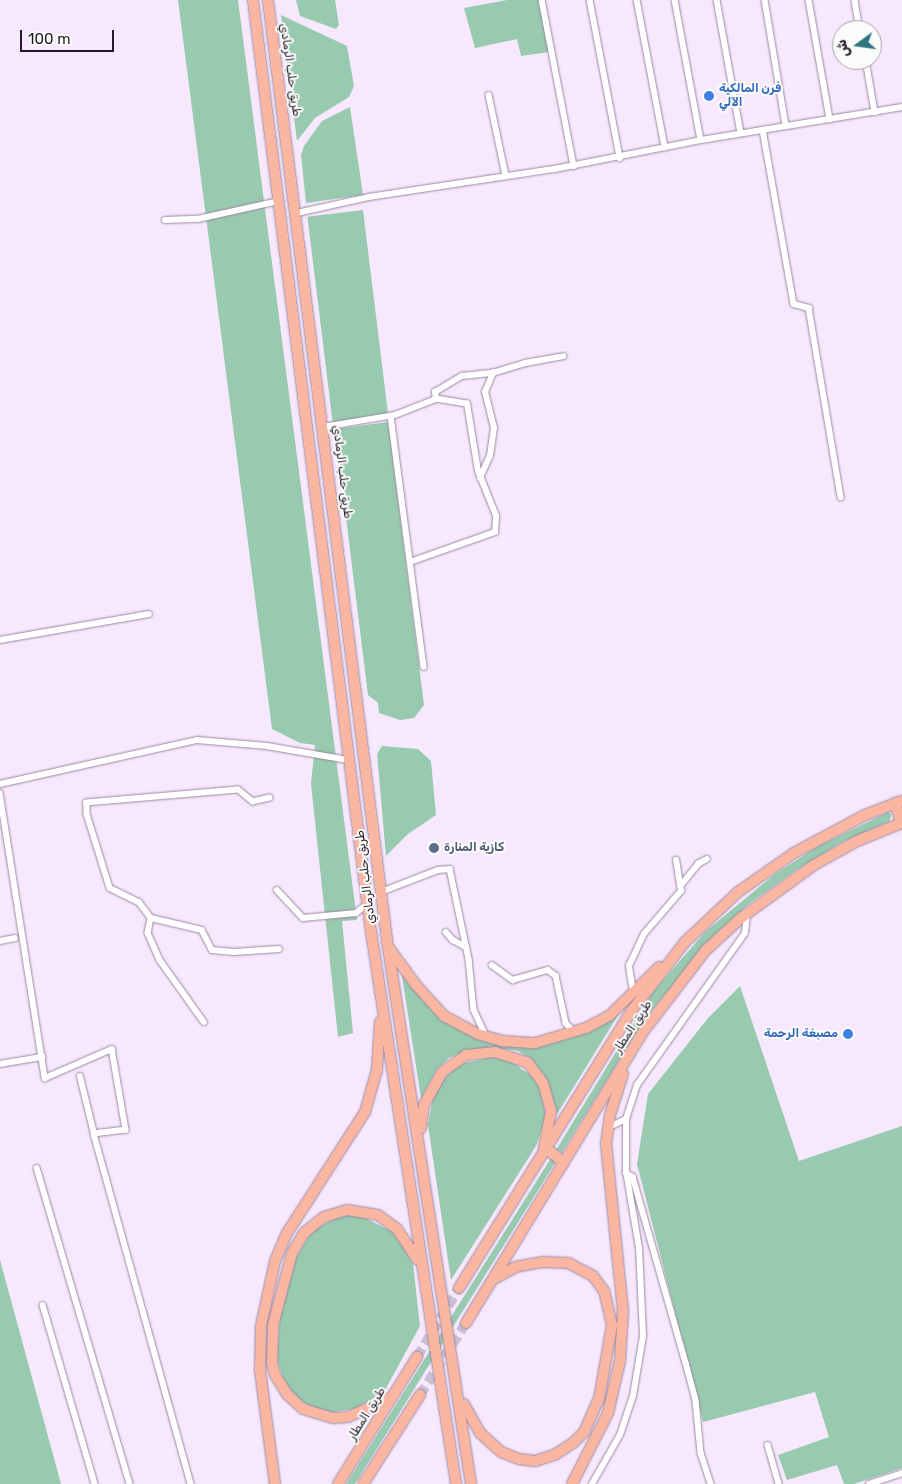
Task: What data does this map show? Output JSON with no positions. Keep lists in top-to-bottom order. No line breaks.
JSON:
{"streets":{"highway":["طريق حلب الرمادي","طريق المطار"]},"places":["فرن المالكية الآلي","كازية المنارة","مصبغة الرحمة"],"scale_bar":"100 m","north":"left"}
